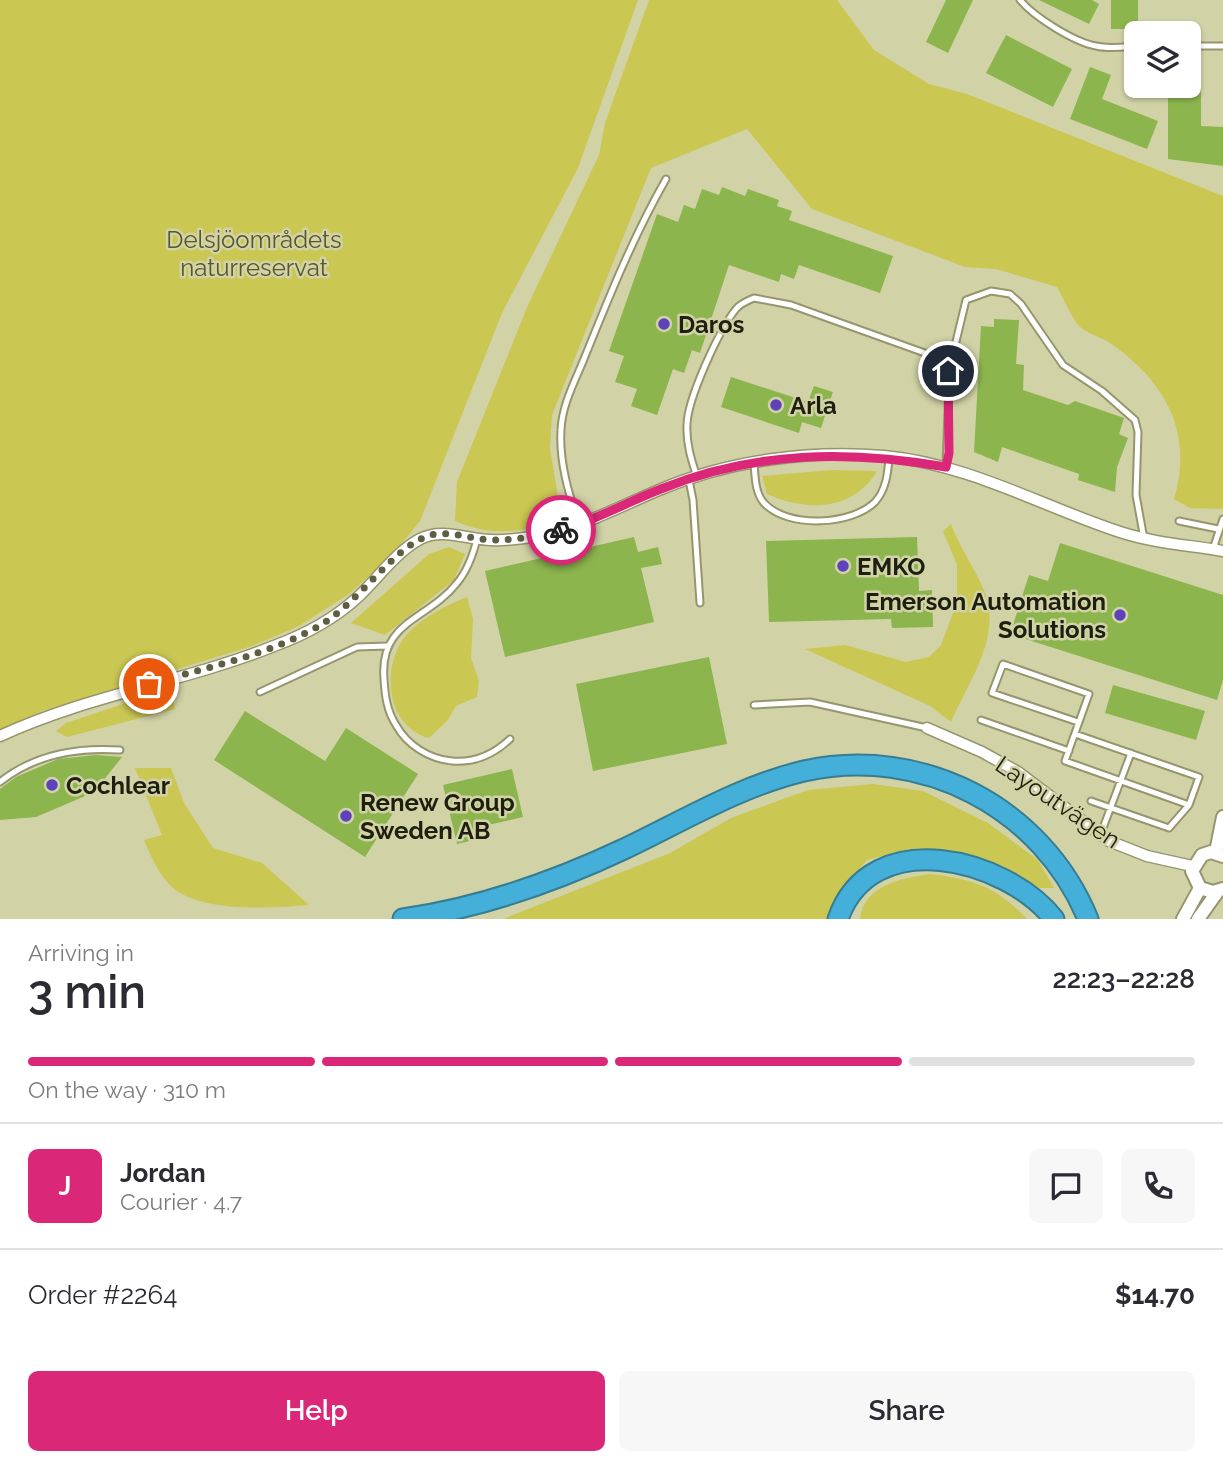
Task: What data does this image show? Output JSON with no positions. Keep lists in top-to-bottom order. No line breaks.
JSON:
{"streets":{"street":["Layoutvägen"]},"parks":["Delsjöområdets naturreservat"],"places":["Daros","Arla","EMKO","Emerson Automation Solutions","Cochlear","Renew Group Sweden AB"],"page":{"heading":["3 min","Arriving in","22:23–22:28"],"panel":["Jordan","Courier · 4.7","Order #2264","$14.70"],"bar":"On the way · 310 m","round":"J","buttons":["Help","Share"]}}
